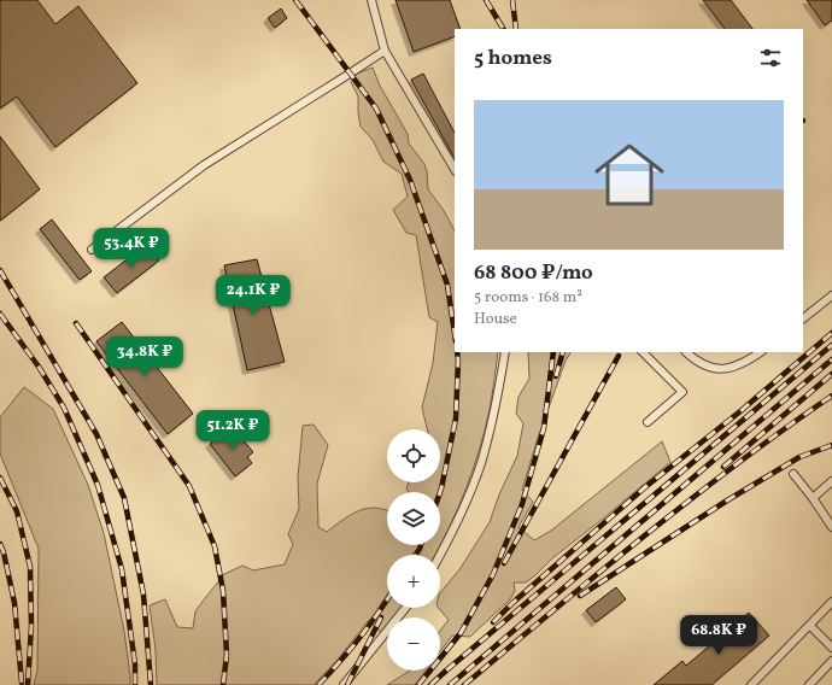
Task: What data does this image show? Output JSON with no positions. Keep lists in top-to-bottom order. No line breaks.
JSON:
{"page":{"heading":"5 homes","list":[{"name":"68 800 ₽/mo","note":"5 rooms · 168 m² · House"}],"price":["53.4K ₽","24.1K ₽","34.8K ₽","51.2K ₽","68.8K ₽"],"map_buttons":["+","−"]}}
